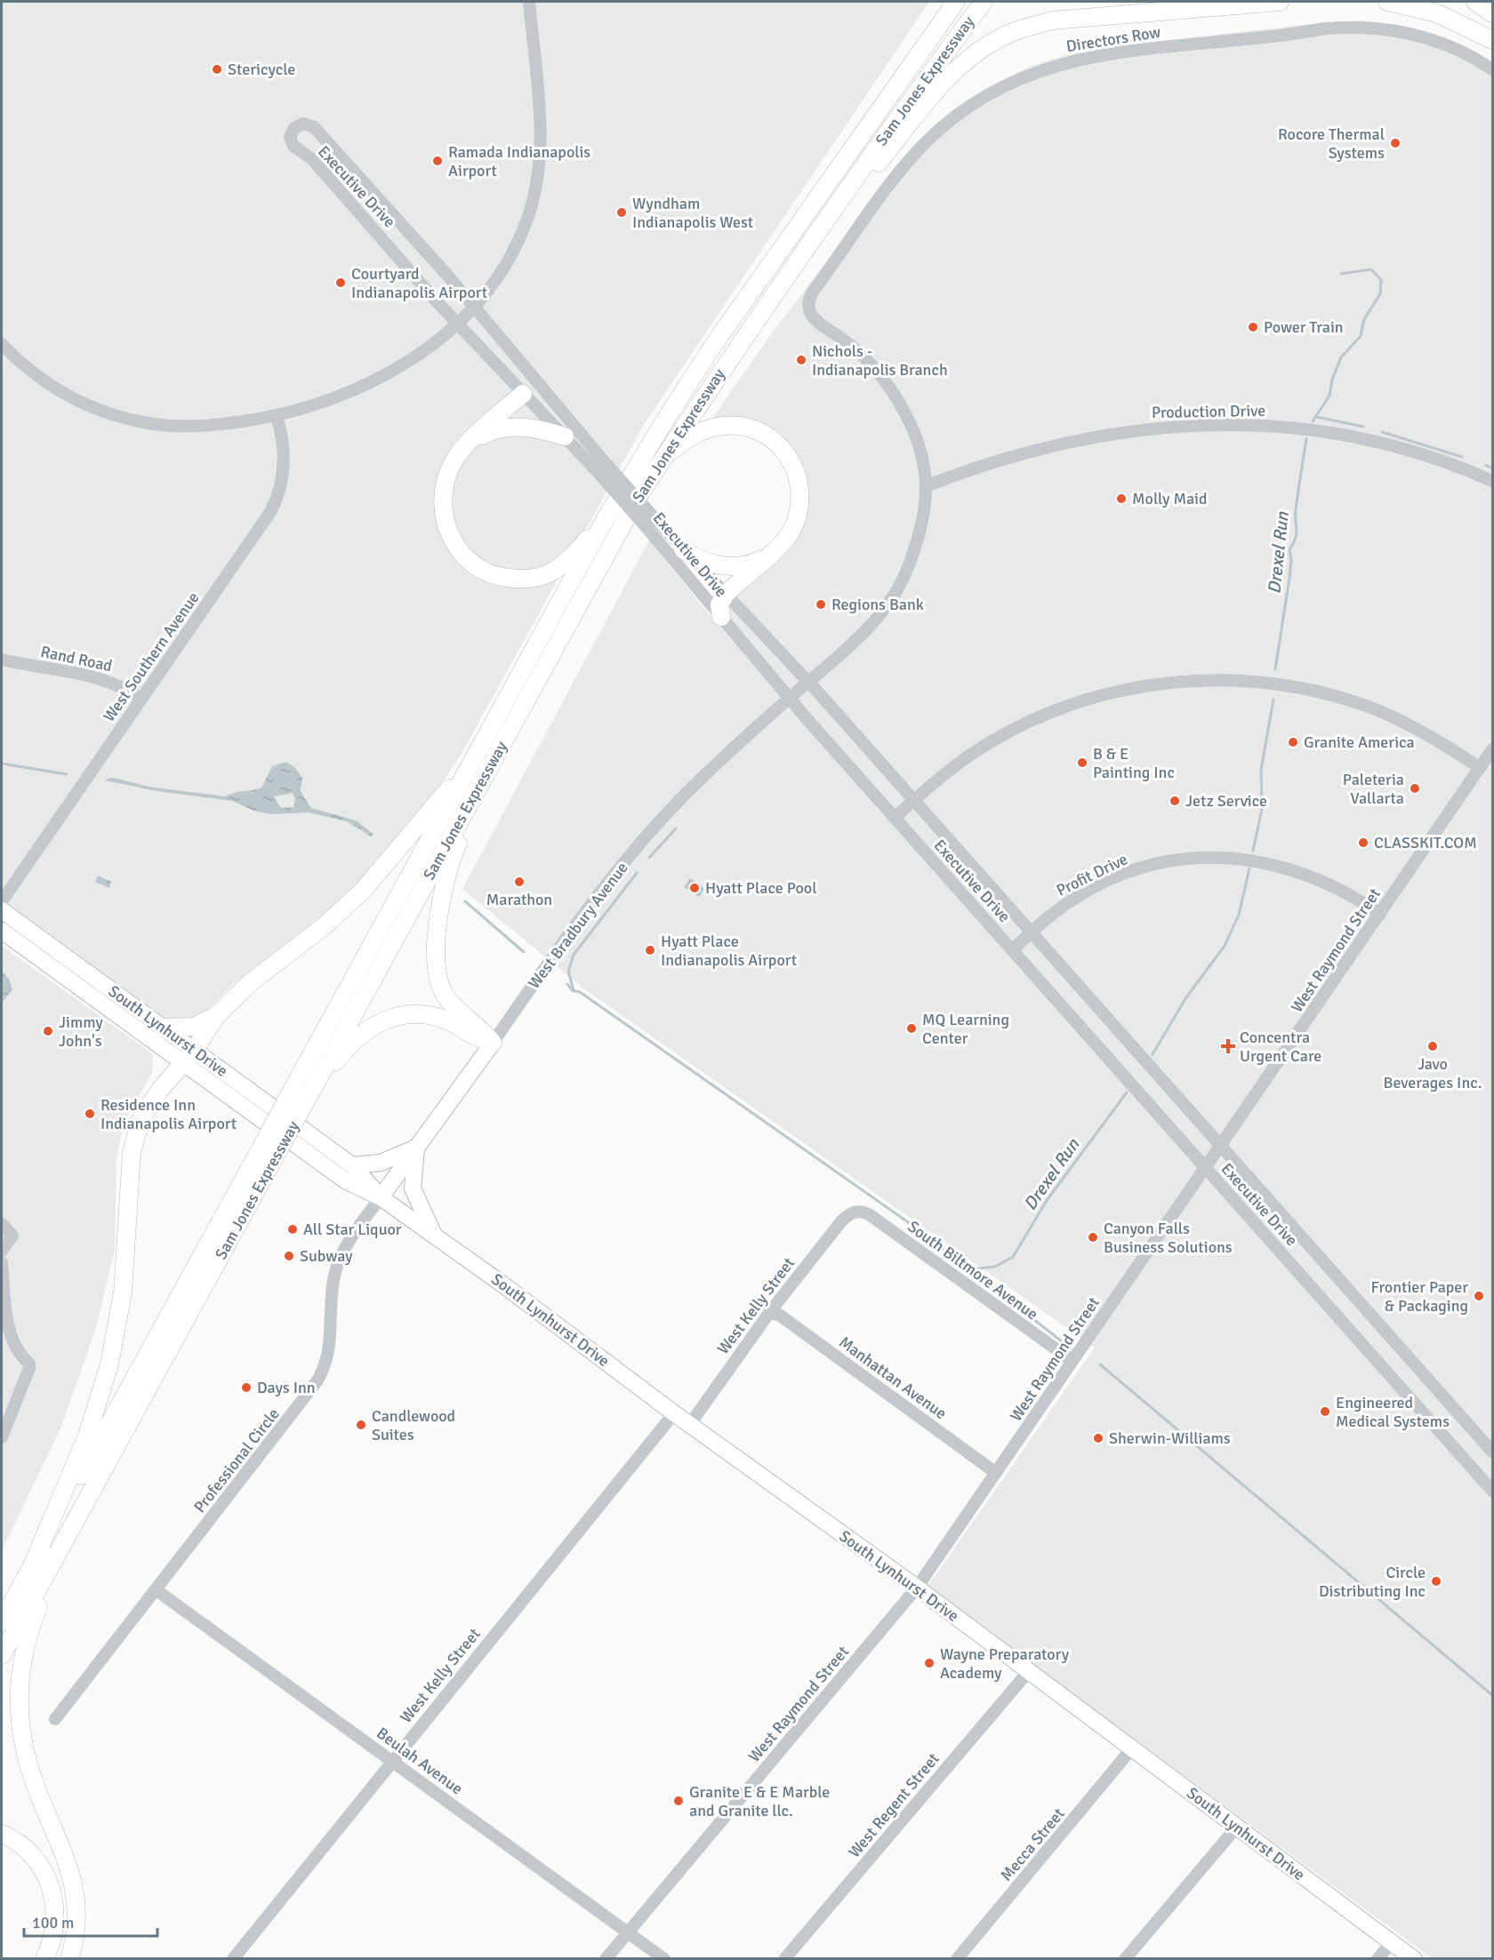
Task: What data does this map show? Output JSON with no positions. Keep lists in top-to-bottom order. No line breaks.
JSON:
{"streets":{"highway":["Sam Jones Expressway"],"main road":["West Bradbury Avenue","South Lynhurst Drive"],"street":["Directors Row","Executive Drive","Production Drive","West Southern Avenue","Rand Road","Profit Drive","West Raymond Street","South Biltmore Avenue","West Kelly Street","Manhattan Avenue","Professional Circle","Beulah Avenue","West Regent Street","Mecca Street"]},"crossings":[["Directors Row","Production Drive"],["Executive Drive","Profit Drive"],["Executive Drive","West Bradbury Avenue"],["Executive Drive","West Raymond Street"],["West Southern Avenue","Rand Road"],["Profit Drive","West Raymond Street"],["West Bradbury Avenue","South Lynhurst Drive"],["West Bradbury Avenue","Professional Circle"],["West Raymond Street","South Lynhurst Drive"],["West Raymond Street","South Biltmore Avenue"],["West Raymond Street","Manhattan Avenue"],["West Raymond Street","Beulah Avenue"],["South Lynhurst Drive","West Kelly Street"],["South Lynhurst Drive","Professional Circle"],["South Lynhurst Drive","West Regent Street"],["South Lynhurst Drive","Mecca Street"],["South Biltmore Avenue","West Kelly Street"],["West Kelly Street","Manhattan Avenue"],["West Kelly Street","Beulah Avenue"],["Professional Circle","Beulah Avenue"]],"water":["Drexel Run"],"places":{"other":["Stericycle","Rocore Thermal Systems","Ramada Indianapolis Airport","Wyndham Indianapolis West","Courtyard Indianapolis Airport","Power Train","Nichols - Indianapolis Branch","Molly Maid","Regions Bank","Granite America","B & E Painting Inc","Paleteria Vallarta","Jetz Service","CLASSKIT.COM","Marathon","Hyatt Place Pool","Hyatt Place Indianapolis Airport","MQ Learning Center","Jimmy John's","Javo Beverages Inc.","Residence Inn Indianapolis Airport","All Star Liquor","Canyon Falls Business Solutions","Subway","Frontier Paper & Packaging","Days Inn","Engineered Medical Systems","Candlewood Suites","Sherwin-Williams","Circle Distributing Inc","Wayne Preparatory Academy","Granite E & E Marble and Granite llc."],"health":["Concentra Urgent Care"]},"scale_bar":"100 m"}
